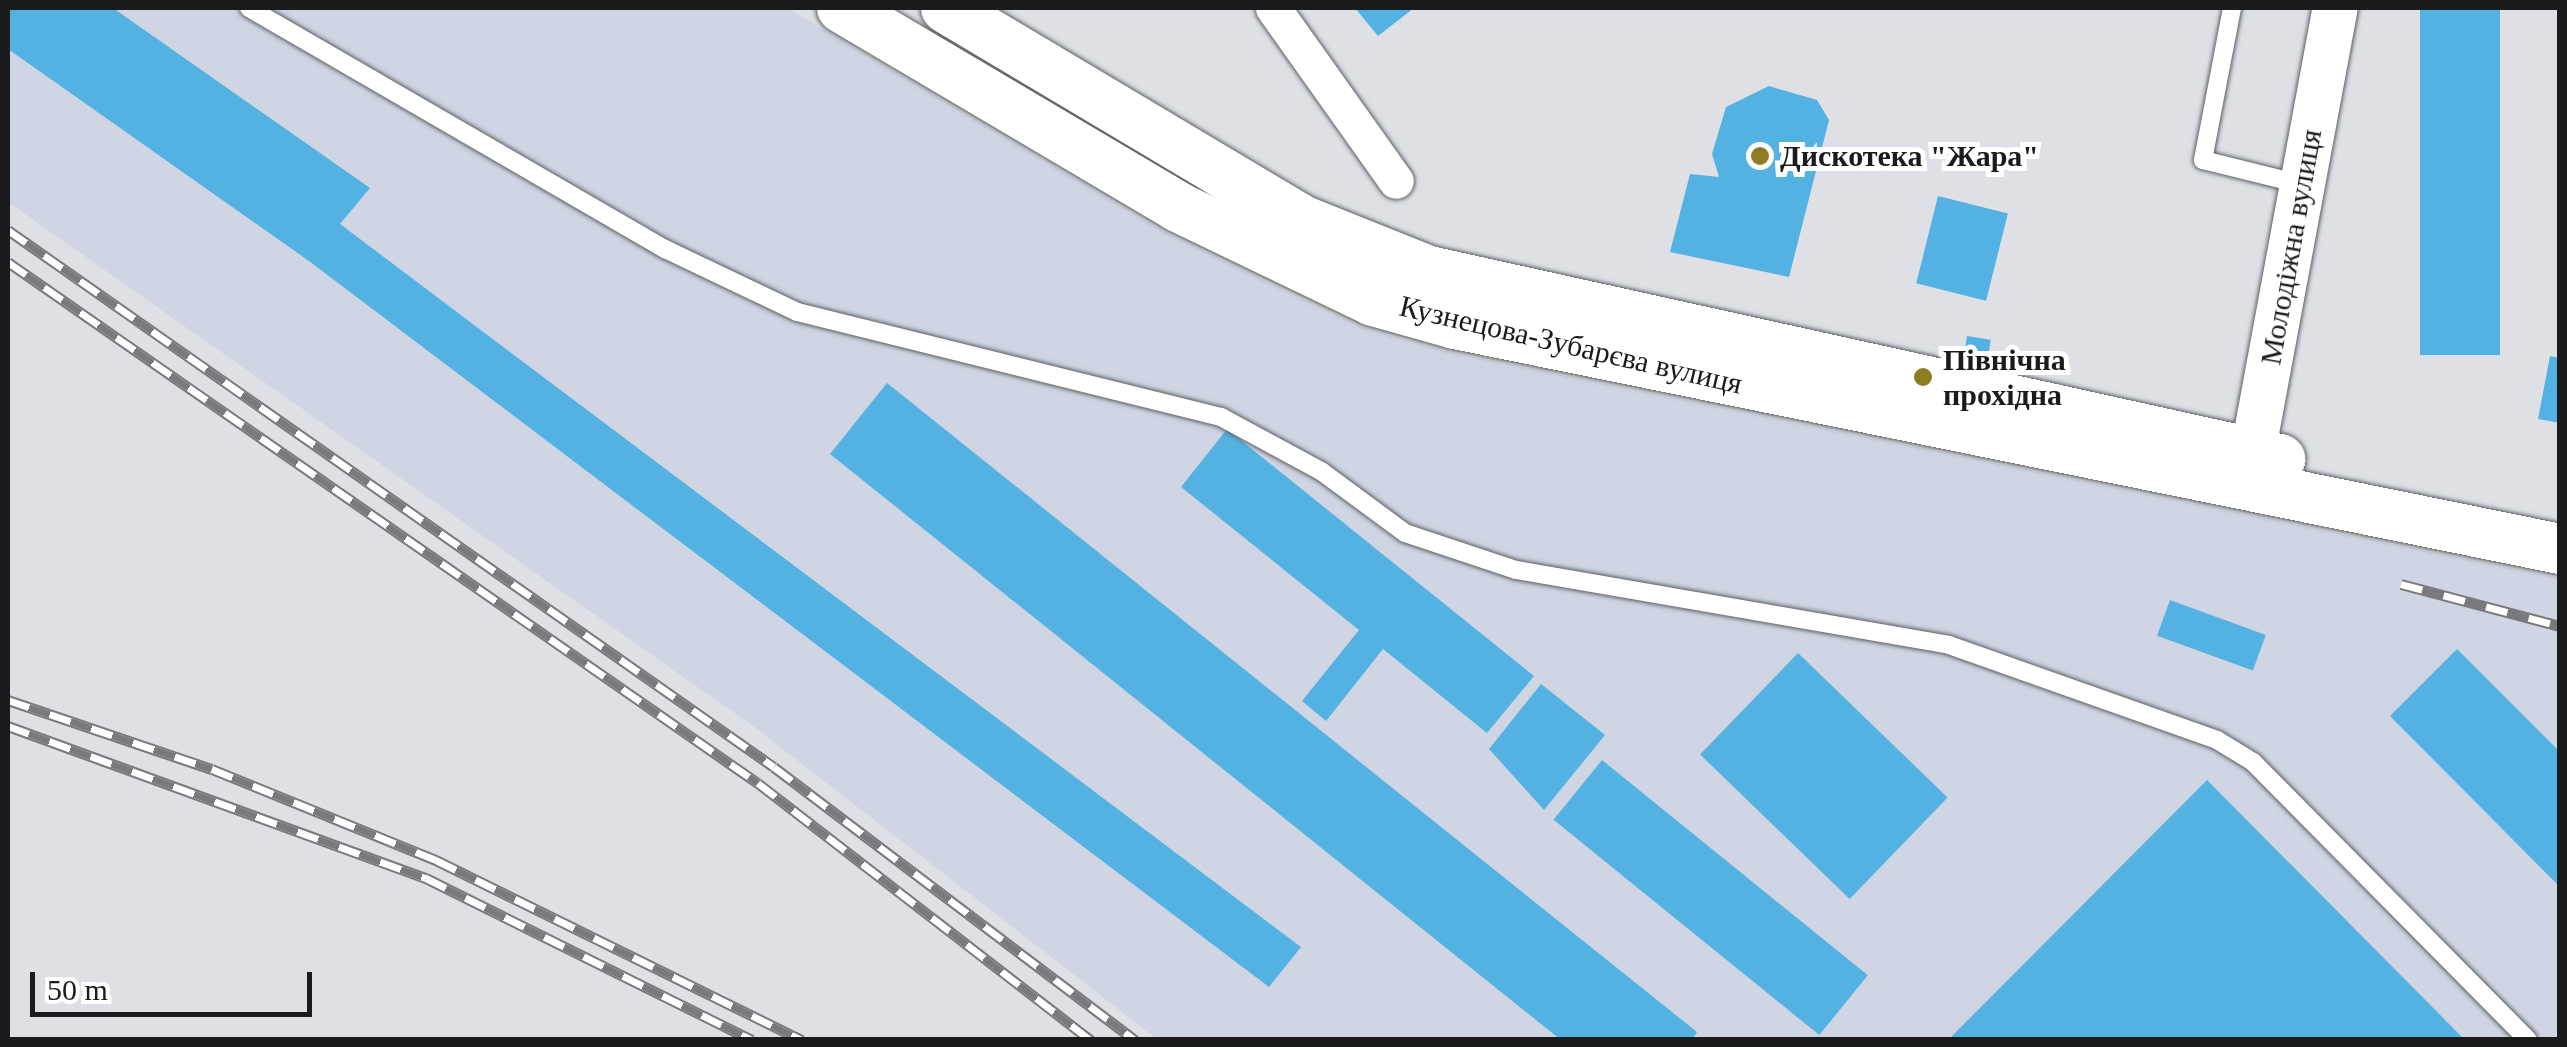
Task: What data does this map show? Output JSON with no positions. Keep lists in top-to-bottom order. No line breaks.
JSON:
{"streets":{"main road":["Кузнецова-Зубарєва вулиця"],"street":["Молодіжна вулиця"]},"crossings":[["Молодіжна вулиця","Кузнецова-Зубарєва вулиця"]],"places":["Дискотека \"Жара\"","Північна прохідна"],"scale_bar":"50 m"}
